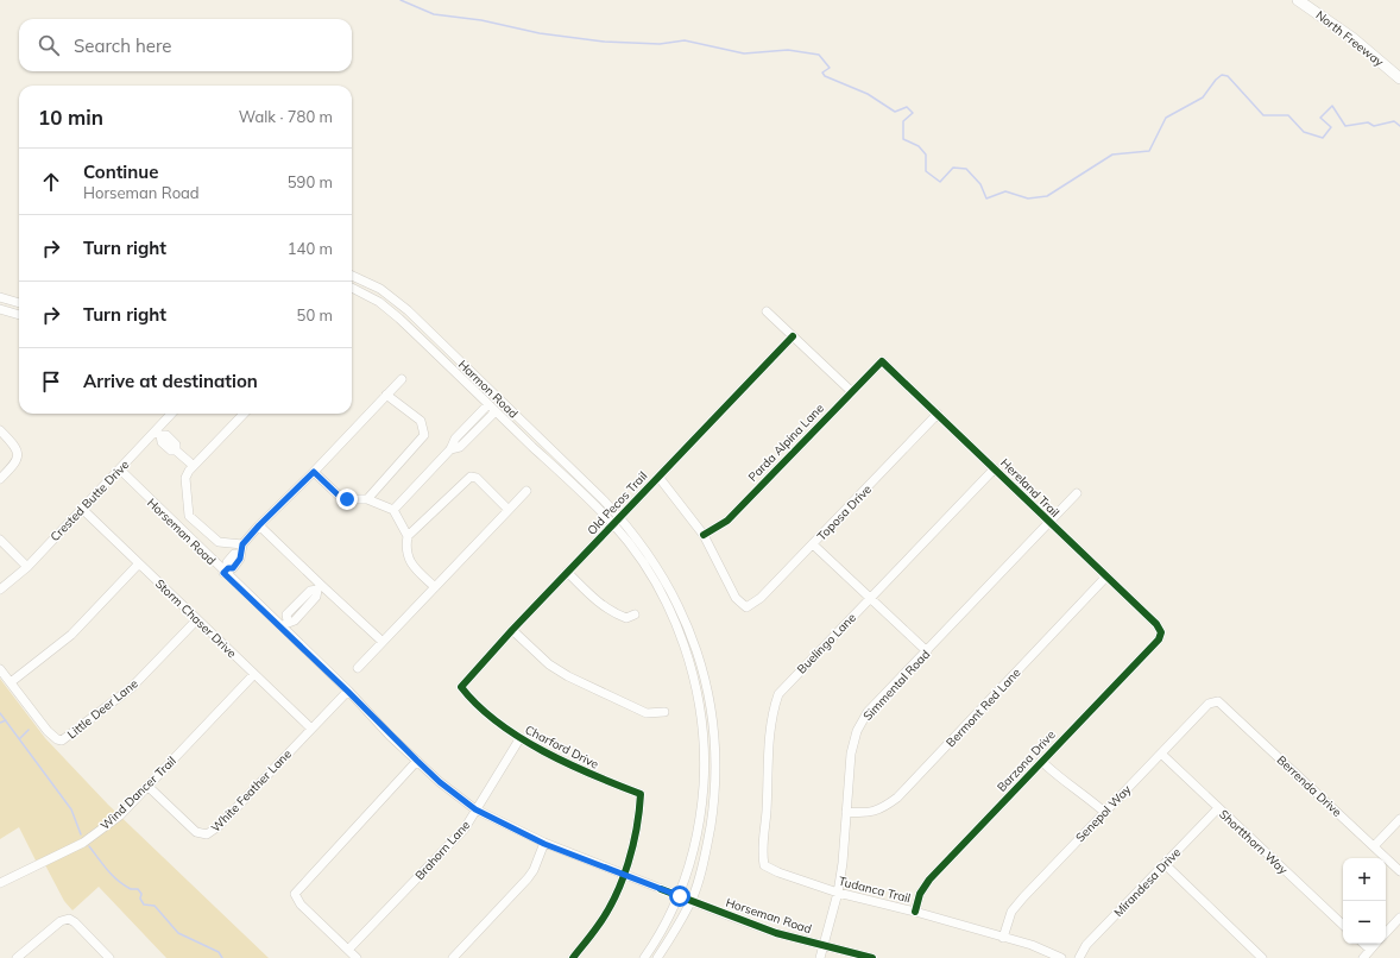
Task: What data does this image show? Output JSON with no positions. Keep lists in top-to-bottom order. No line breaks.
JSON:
{"streets":{"main road":["North Freeway"],"street":["Harmon Road","Parda Alpina Lane","Hereland Trail","Crested Butte Drive","Old Pecos Trail","Toposa Drive","Horseman Road","Storm Chaser Drive","Buelingo Lane","Simmental Road","Bermont Red Lane","Little Deer Lane","Charford Drive","Barzona Drive","Berrenda Drive","White Feather Lane","Wind Dancer Trail","Senepol Way","Shortthorn Way","Brahorn Lane","Mirandesa Drive","Tudanca Trail"]},"crossings":[["Harmon Road","Old Pecos Trail"],["Parda Alpina Lane","Hereland Trail"],["Parda Alpina Lane","Toposa Drive"],["Hereland Trail","Toposa Drive"],["Hereland Trail","Buelingo Lane"],["Hereland Trail","Simmental Road"],["Hereland Trail","Bermont Red Lane"],["Hereland Trail","Barzona Drive"],["Crested Butte Drive","Horseman Road"],["Crested Butte Drive","Storm Chaser Drive"],["Old Pecos Trail","Charford Drive"],["Horseman Road","Simmental Road"],["Horseman Road","Charford Drive"],["Horseman Road","White Feather Lane"],["Horseman Road","Brahorn Lane"],["Storm Chaser Drive","Little Deer Lane"],["Storm Chaser Drive","White Feather Lane"],["Storm Chaser Drive","Wind Dancer Trail"],["Buelingo Lane","Tudanca Trail"],["Simmental Road","Bermont Red Lane"],["Simmental Road","Tudanca Trail"],["Charford Drive","Brahorn Lane"],["Barzona Drive","Tudanca Trail"],["Berrenda Drive","Senepol Way"],["White Feather Lane","Wind Dancer Trail"],["Senepol Way","Shortthorn Way"],["Senepol Way","Tudanca Trail"],["Shortthorn Way","Mirandesa Drive"]],"page":{"search":"Search here","heading":["10 min","Walk · 780 m"],"list":[["Continue","Horseman Road","590 m"],["Turn right","140 m"],["Turn right","50 m"],"Arrive at destination"],"map_buttons":["+","−"]}}
